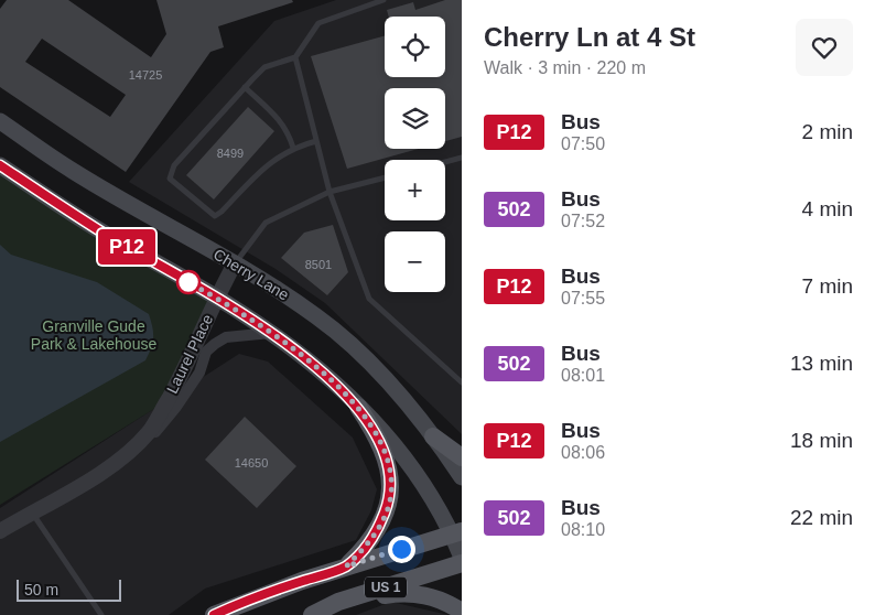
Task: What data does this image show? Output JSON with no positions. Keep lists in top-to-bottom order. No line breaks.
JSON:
{"streets":{"main road":["Cherry Lane","US 1"],"street":["Laurel Place"]},"crossings":[["Cherry Lane","Laurel Place"]],"parks":["Granville Gude Park & Lakehouse"],"lines":["bus line P12"],"house_numbers":["14725","8499","8501","14650"],"scale_bar":"50 m","page":{"on_map":"P12","heading":["Cherry Ln at 4 St","Walk · 3 min · 220 m"],"map_buttons":["+","−"],"list":[{"mark":"P12","name":"Bus","note":"07:50","value":"2 min"},{"mark":"502","name":"Bus","note":"07:52","value":"4 min"},{"mark":"P12","name":"Bus","note":"07:55","value":"7 min"},{"mark":"502","name":"Bus","note":"08:01","value":"13 min"},{"mark":"P12","name":"Bus","note":"08:06","value":"18 min"},{"mark":"502","name":"Bus","note":"08:10","value":"22 min"}],"scale":"50 m"}}
